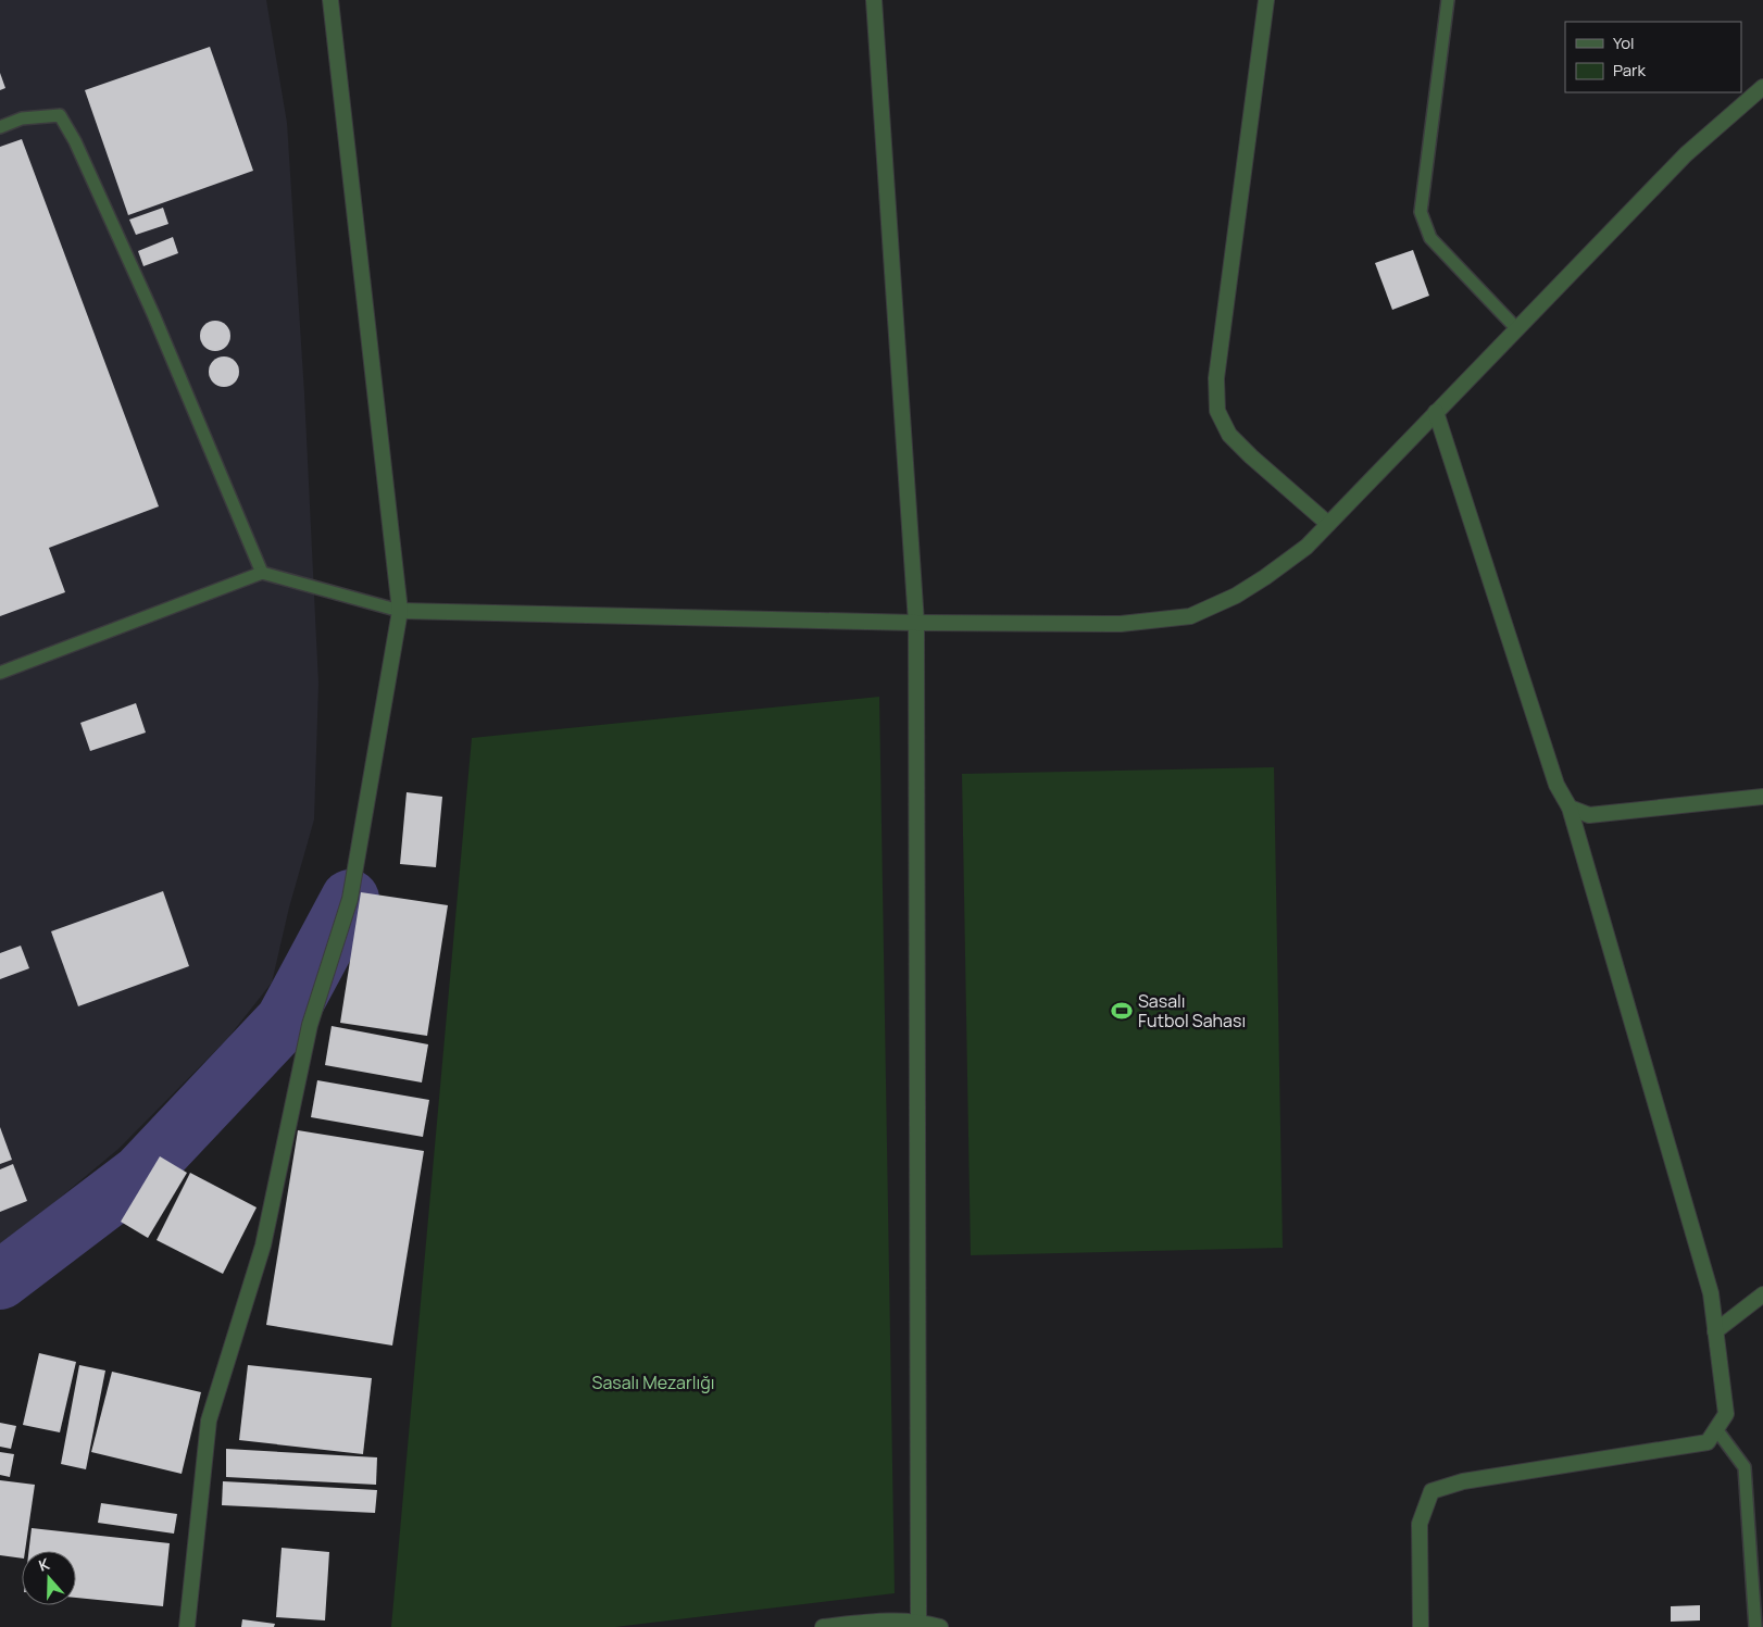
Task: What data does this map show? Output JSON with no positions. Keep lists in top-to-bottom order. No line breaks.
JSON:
{"parks":["Sasalı Mezarlığı"],"places":{"sports":["Sasalı Futbol Sahası"]},"legend":["Yol","Park"],"north":"top"}
